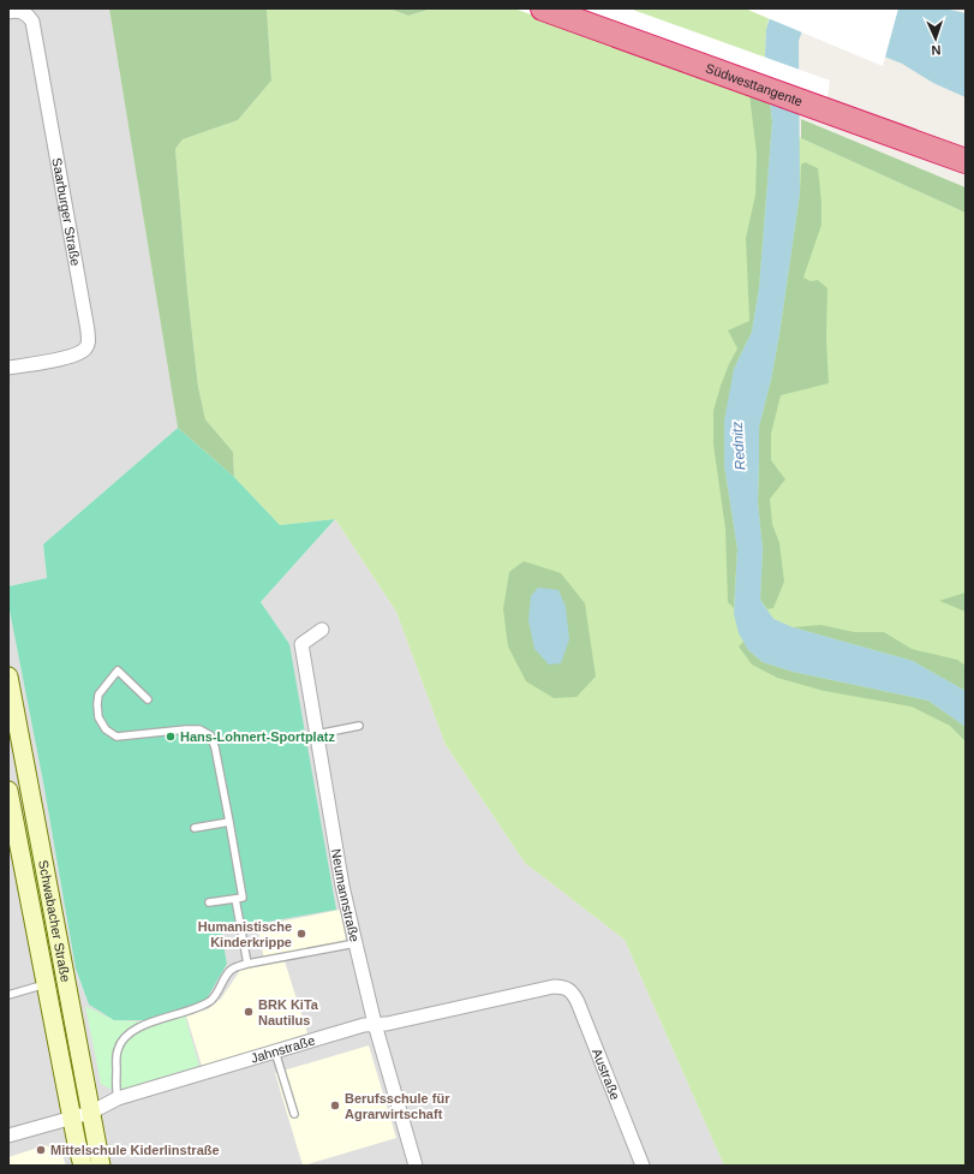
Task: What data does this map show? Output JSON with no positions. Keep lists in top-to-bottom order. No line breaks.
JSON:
{"streets":{"highway":["Südwesttangente"],"main road":["Schwabacher Straße"],"street":["Saarburger Straße","Neumannstraße","Jahnstraße","Austraße"]},"crossings":[["Neumannstraße","Jahnstraße"],["Schwabacher Straße","Jahnstraße"],["Jahnstraße","Austraße"]],"water":["Rednitz"],"places":["Hans-Lohnert-Sportplatz","Humanistische Kinderkrippe","BRK KiTa Nautilus","Berufsschule für Agrarwirtschaft","Mittelschule Kiderlinstraße"],"north":"bottom"}
